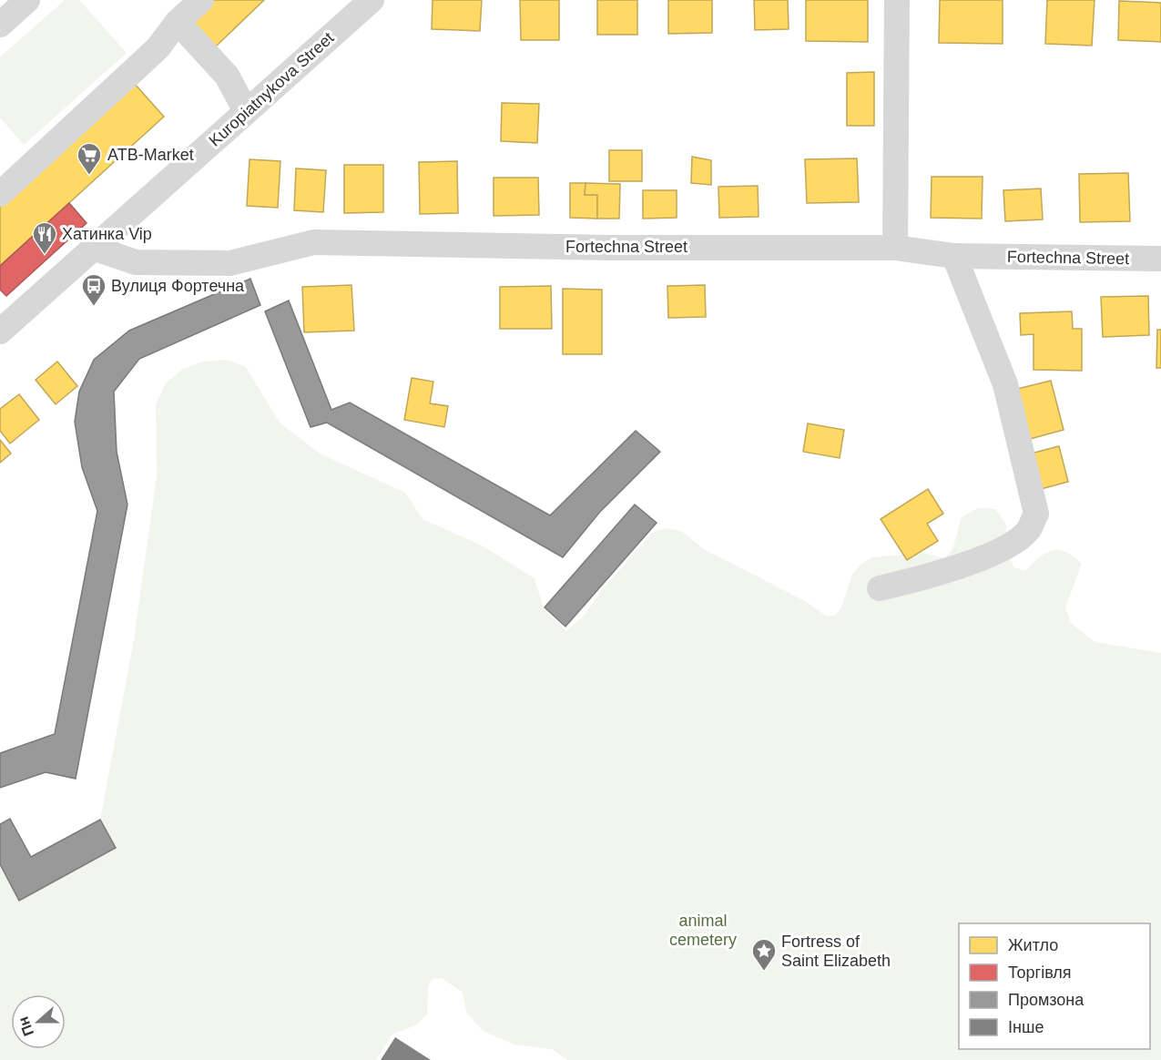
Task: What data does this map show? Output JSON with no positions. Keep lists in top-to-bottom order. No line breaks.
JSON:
{"streets":{"street":["Kuropiatnykova Street","Fortechna Street"]},"crossings":[["Kuropiatnykova Street","Fortechna Street"]],"parks":["animal cemetery"],"places":{"supermarket":["ATB-Market"],"restaurant":["Хатинка Vip"],"bus stop":["Вулиця Фортечна"],"place":["Fortress of Saint Elizabeth"]},"legend":["Житло","Торгівля","Промзона","Інше"],"north":"left"}
